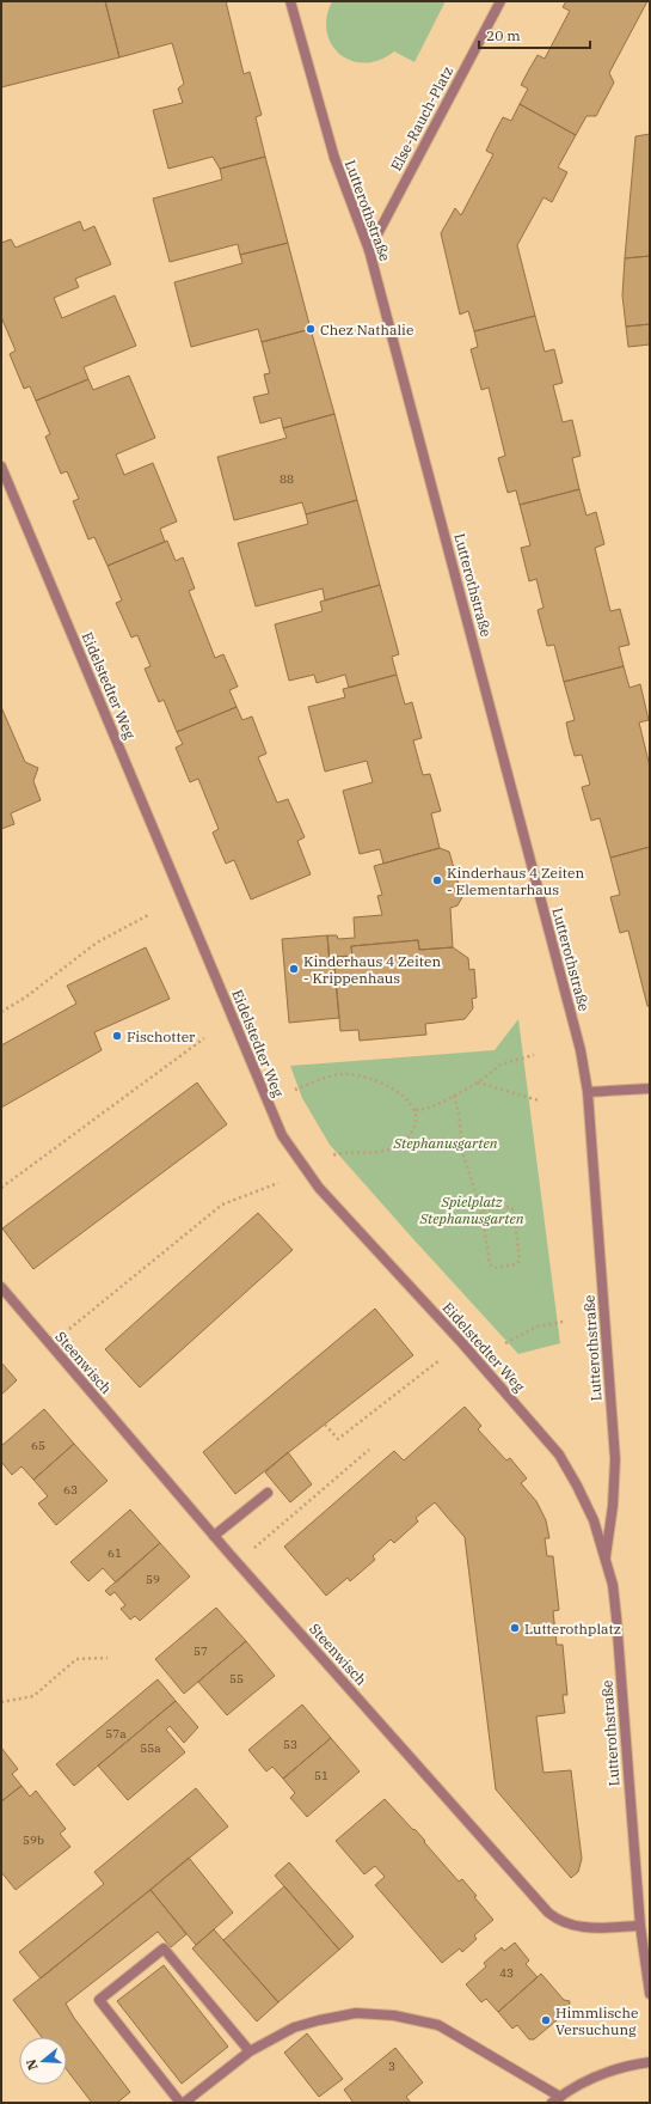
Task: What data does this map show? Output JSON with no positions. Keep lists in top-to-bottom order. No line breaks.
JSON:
{"streets":{"street":["Else-Rauch-Platz","Lutterothstraße","Eidelstedter Weg","Steenwisch"]},"crossings":[["Else-Rauch-Platz","Lutterothstraße"],["Lutterothstraße","Eidelstedter Weg"],["Lutterothstraße","Steenwisch"]],"parks":["Stephanusgarten","Spielplatz Stephanusgarten"],"places":["Chez Nathalie","Kinderhaus 4 Zeiten - Elementarhaus","Kinderhaus 4 Zeiten - Krippenhaus","Fischotter","Lutterothplatz","Himmlische Versuchung"],"house_numbers":["88","65","63","61","59","57","55","57a","53","55a","51","59b","43","3"],"scale_bar":"20 m","north":"left"}
